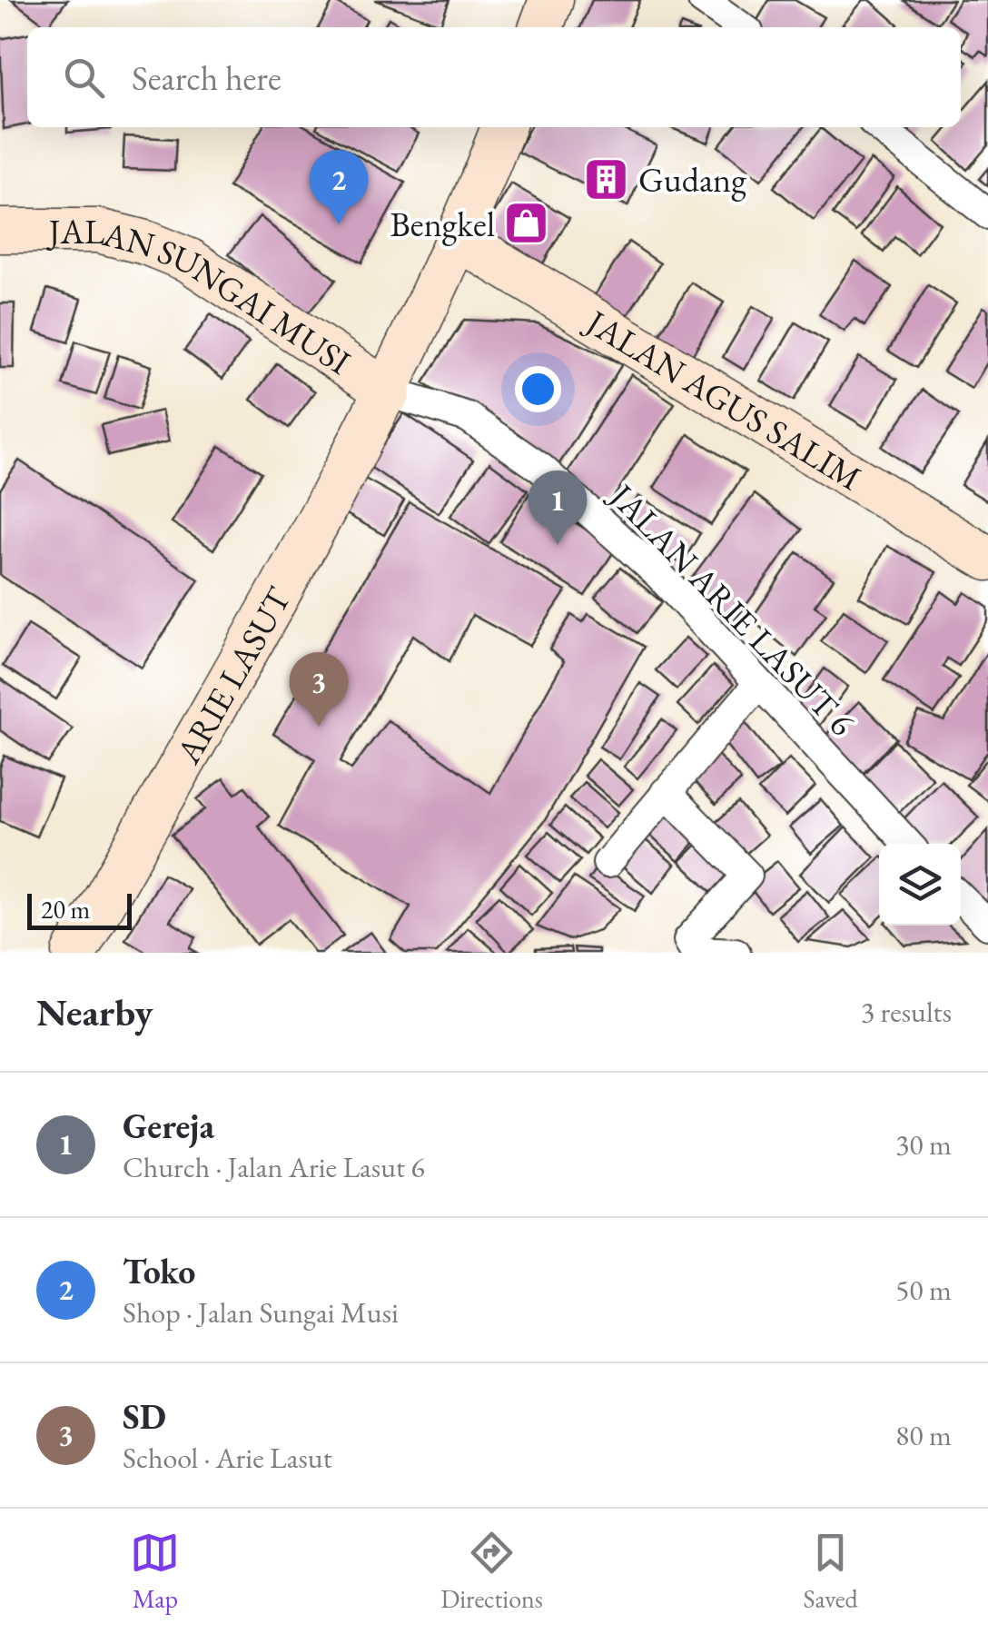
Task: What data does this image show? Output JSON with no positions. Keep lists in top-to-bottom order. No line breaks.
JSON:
{"streets":{"street":["JALAN SUNGAI MUSI","JALAN AGUS SALIM","JALAN ARIE LASUT 6","ARIE LASUT"]},"crossings":[["JALAN SUNGAI MUSI","JALAN ARIE LASUT 6"],["JALAN SUNGAI MUSI","ARIE LASUT"],["JALAN AGUS SALIM","ARIE LASUT"],["JALAN ARIE LASUT 6","ARIE LASUT"]],"places":{"building":["Gudang"],"shop":["Bengkel"]},"scale_bar":"20 m","page":{"search":"Search here","pins":["2","1","3"],"scale":"20 m","heading":["Nearby","3 results"],"list":[{"mark":"1","name":"Gereja","note":"Church · Jalan Arie Lasut 6","value":"30 m"},{"mark":"2","name":"Toko","note":"Shop · Jalan Sungai Musi","value":"50 m"},{"mark":"3","name":"SD","note":"School · Arie Lasut","value":"80 m"}],"nav":["Map","Directions","Saved"]}}
